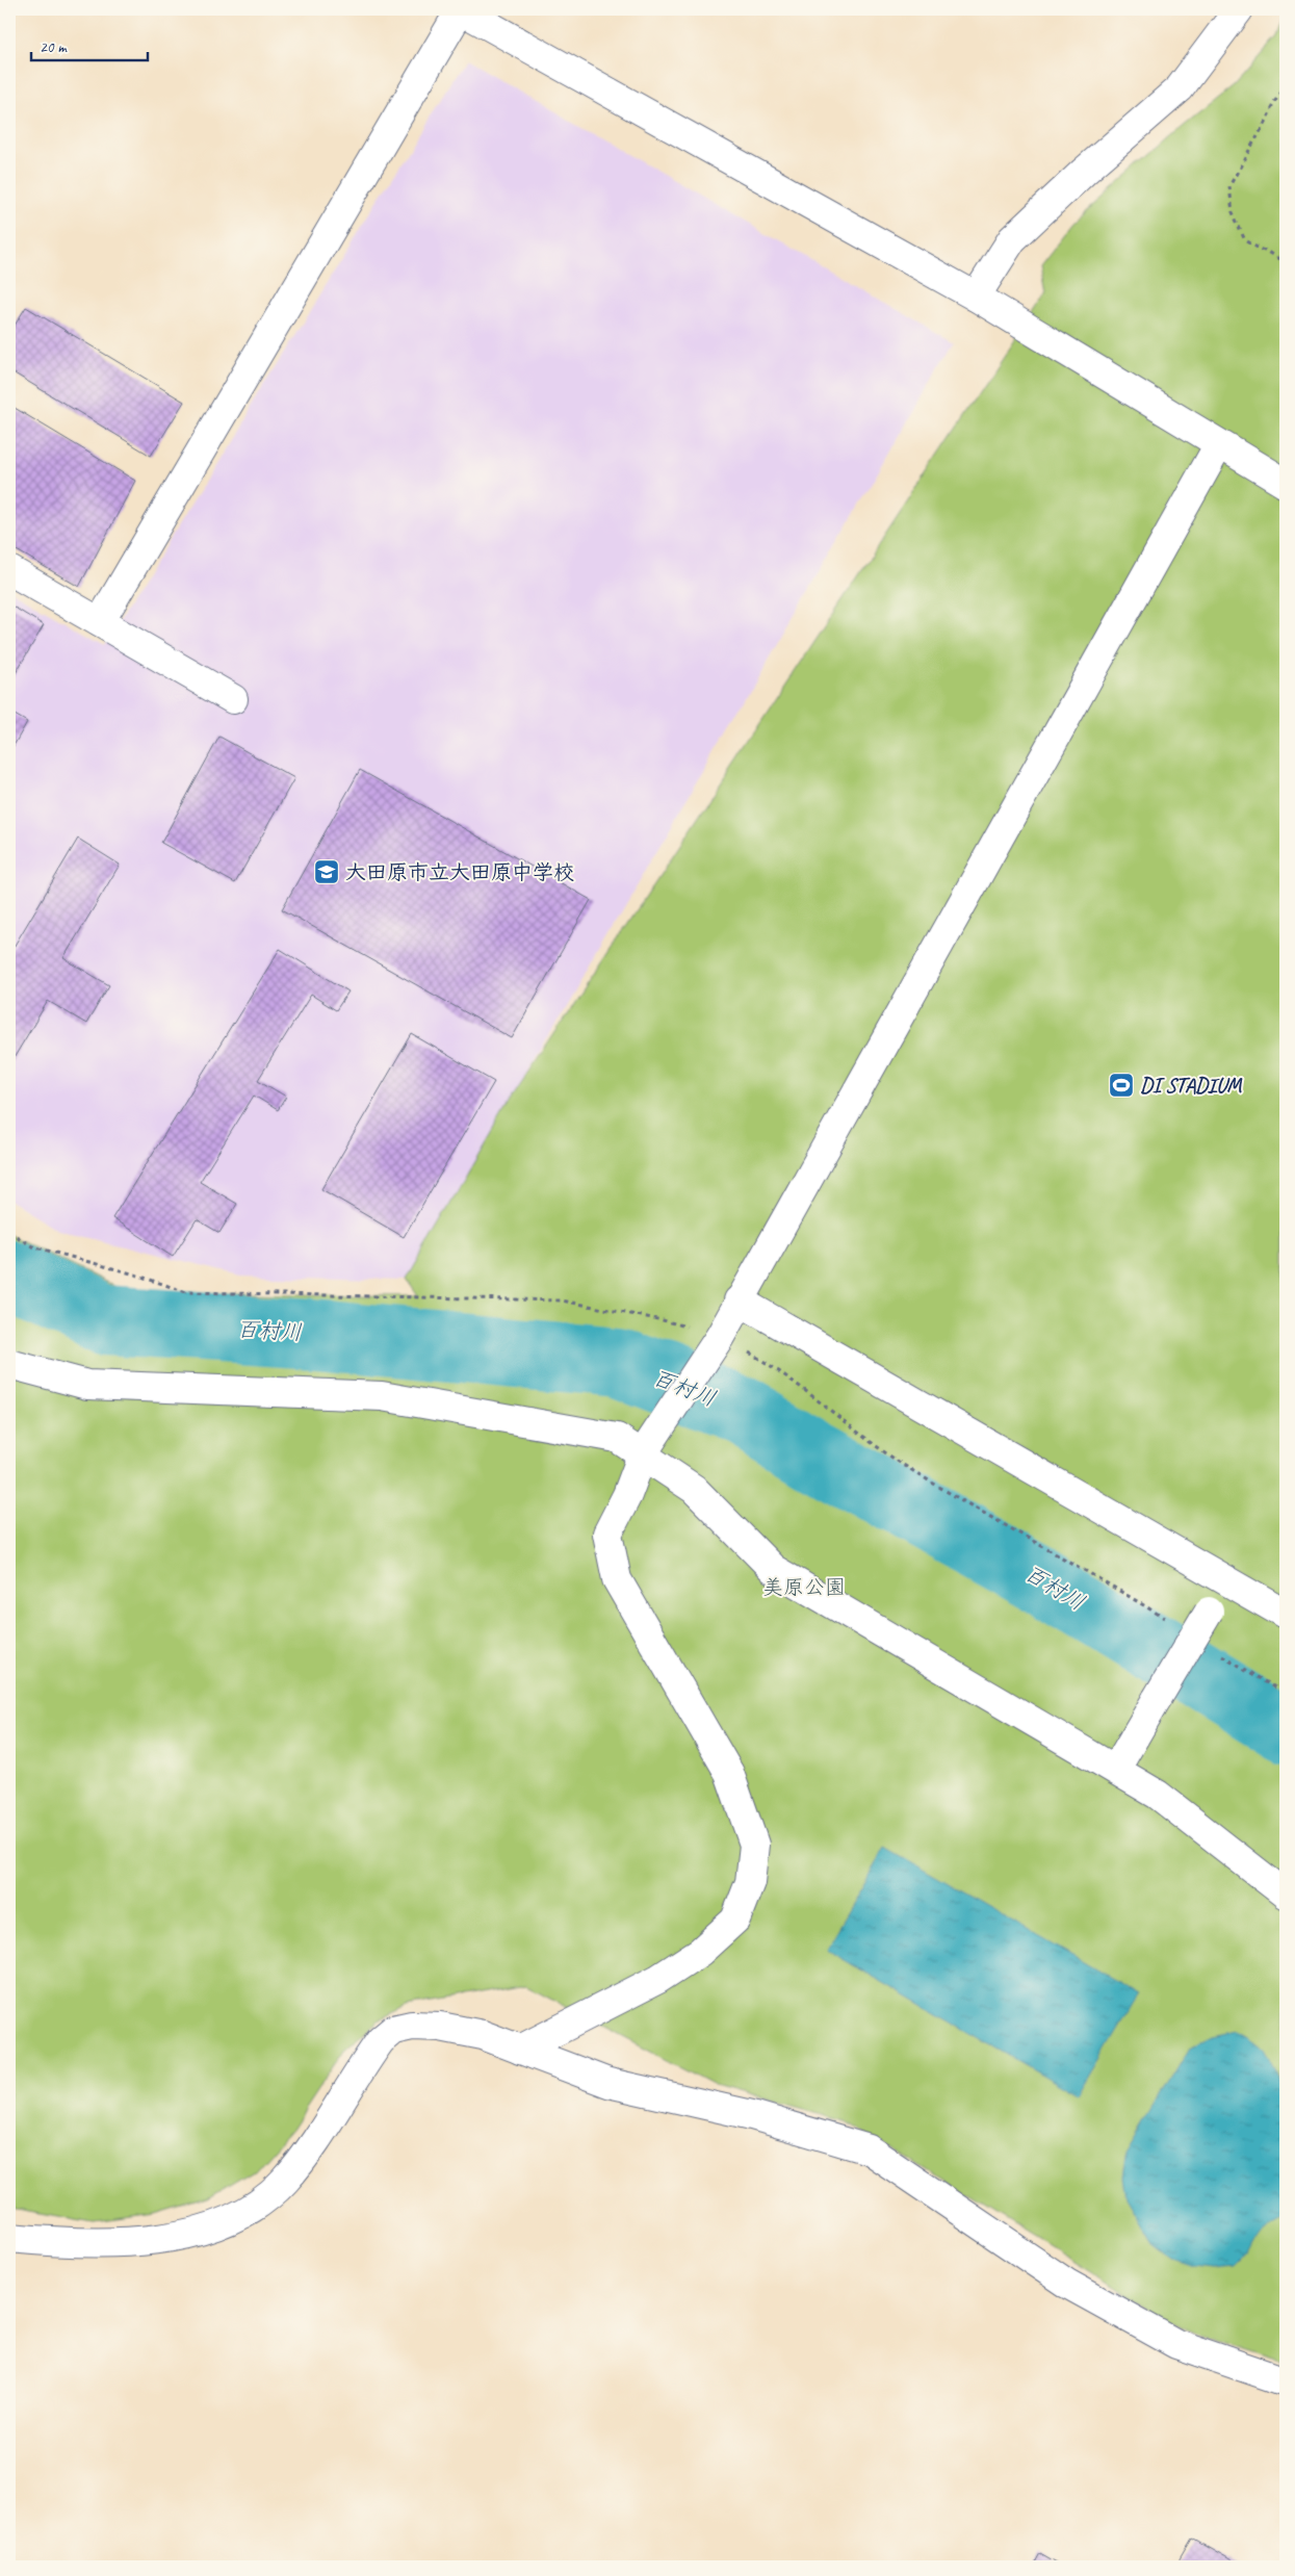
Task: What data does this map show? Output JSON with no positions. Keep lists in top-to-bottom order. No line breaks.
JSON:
{"water":["百村川"],"parks":["美原公園"],"places":{"school or university":["大田原市立大田原中学校"],"sports":["DI STADIUM"]},"scale_bar":"20 m"}
